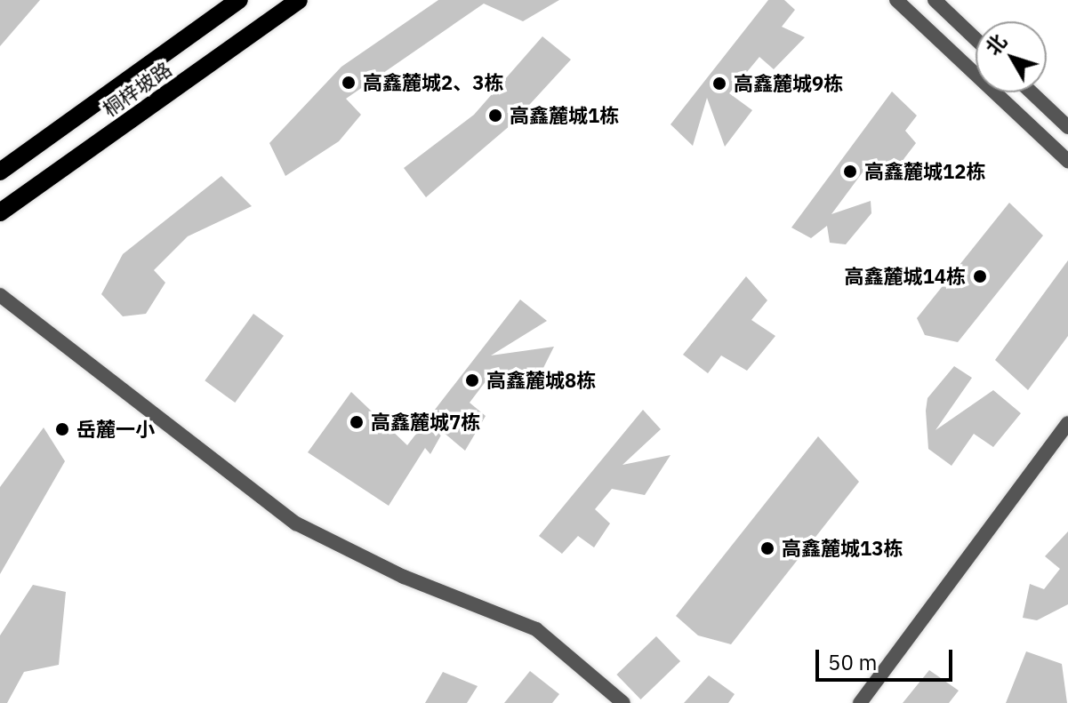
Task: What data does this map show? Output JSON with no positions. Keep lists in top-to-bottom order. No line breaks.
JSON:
{"streets":{"main road":["桐梓坡路"]},"places":["高鑫麓城2、3栋","高鑫麓城9栋","高鑫麓城1栋","高鑫麓城12栋","高鑫麓城14栋","高鑫麓城8栋","高鑫麓城7栋","岳麓一小","高鑫麓城13栋"],"scale_bar":"50 m","north":"top left"}
